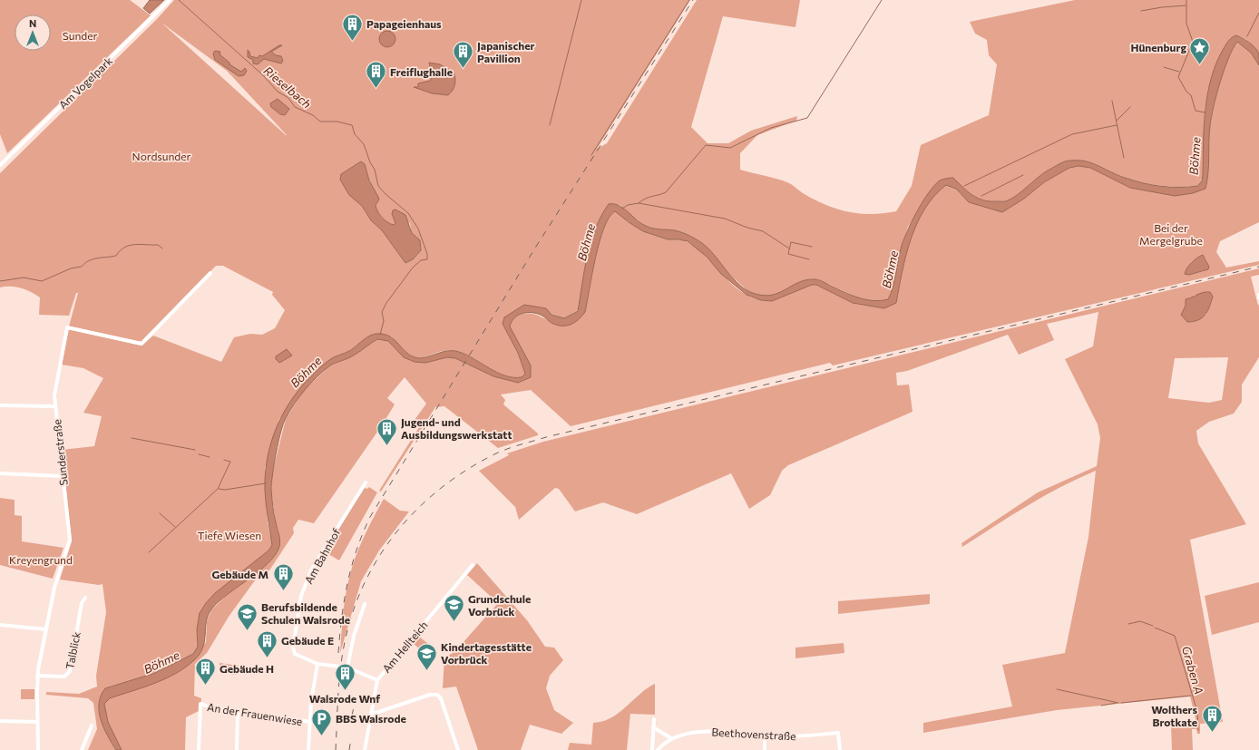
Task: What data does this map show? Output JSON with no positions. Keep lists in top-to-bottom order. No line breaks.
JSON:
{"streets":{"street":["Am Vogelpark","Sunderstraße","Am Bahnhof","Am Hellteich","Talblick","An der Frauenwiese","Beethovenstraße"]},"crossings":[["Sunderstraße","Talblick"],["Am Bahnhof","Am Hellteich"]],"water":["Rieselbach","Böhme","Graben A"],"parks":["Sunder","Nordsunder","Bei der Mergelgrube","Tiefe Wiesen","Kreyengrund"],"places":{"building":["Papageienhaus","Japanischer Pavillion","Freiflughalle","Jugend- und Ausbildungswerkstatt","Gebäude M","Gebäude E","Gebäude H","Walsrode Wnf","Wolthers Brotkate"],"place":["Hünenburg"],"school or university":["Grundschule Vorbrück","Berufsbildende Schulen Walsrode","Kindertagesstätte Vorbrück"],"parking":["BBS Walsrode"]},"north":"top"}
